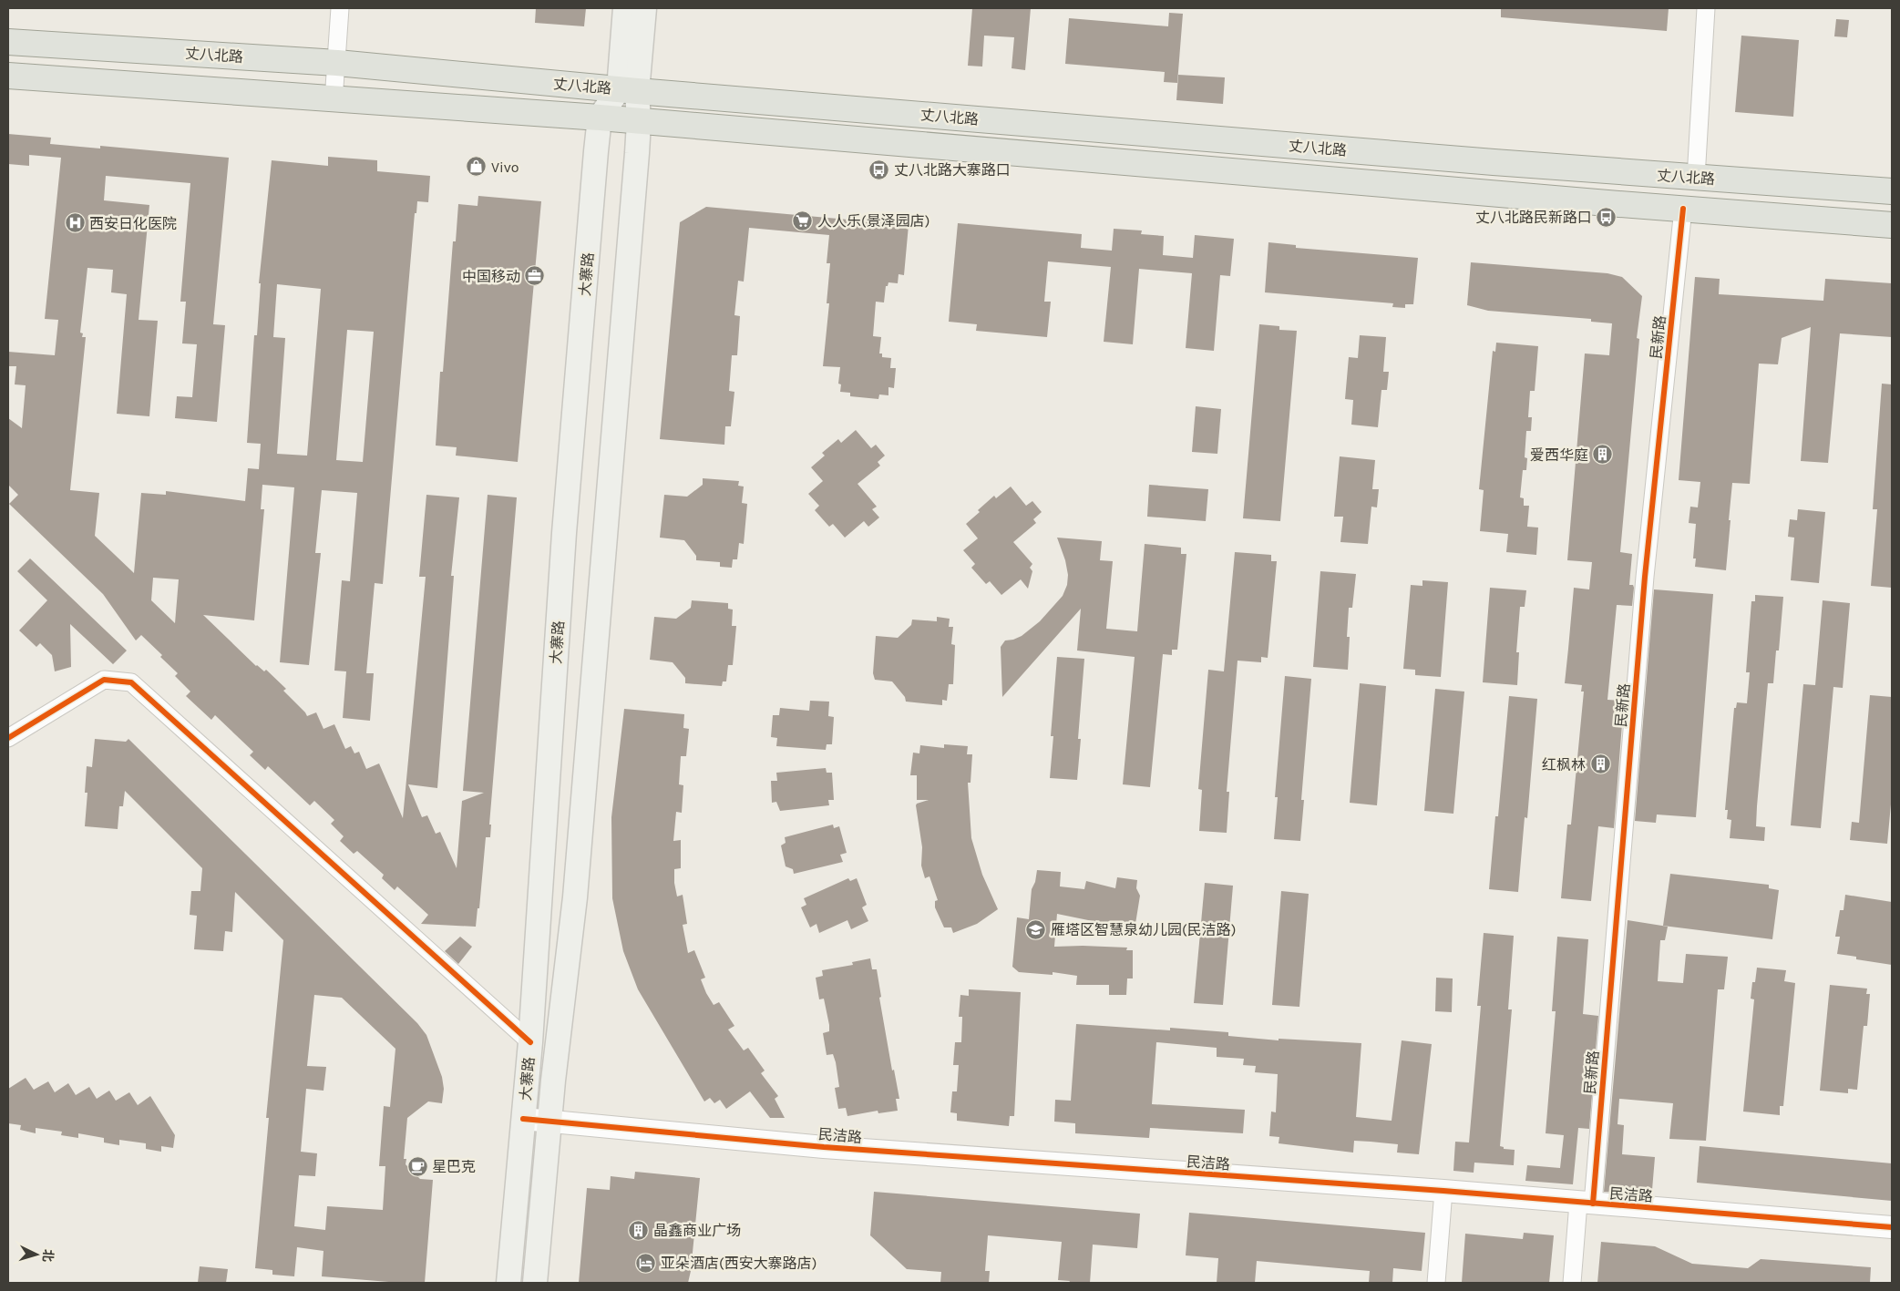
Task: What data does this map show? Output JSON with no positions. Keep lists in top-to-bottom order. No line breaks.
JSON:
{"streets":{"main road":["丈八北路","大寨路"],"street":["民新路","民洁路"]},"crossings":[["丈八北路","大寨路"],["丈八北路","民新路"],["大寨路","民洁路"],["民新路","民洁路"]],"places":{"shop":["Vivo"],"bus stop":["丈八北路大寨路口","丈八北路民新路口"],"supermarket":["人人乐(景泽园店)"],"hospital":["西安日化医院"],"office":["中国移动"],"building":["爱西华庭","红枫林","晶鑫商业广场"],"school or university":["雁塔区智慧泉幼儿园(民洁路)"],"cafe":["星巴克"],"hotel":["亚朵酒店(西安大寨路店)"]},"north":"right"}
